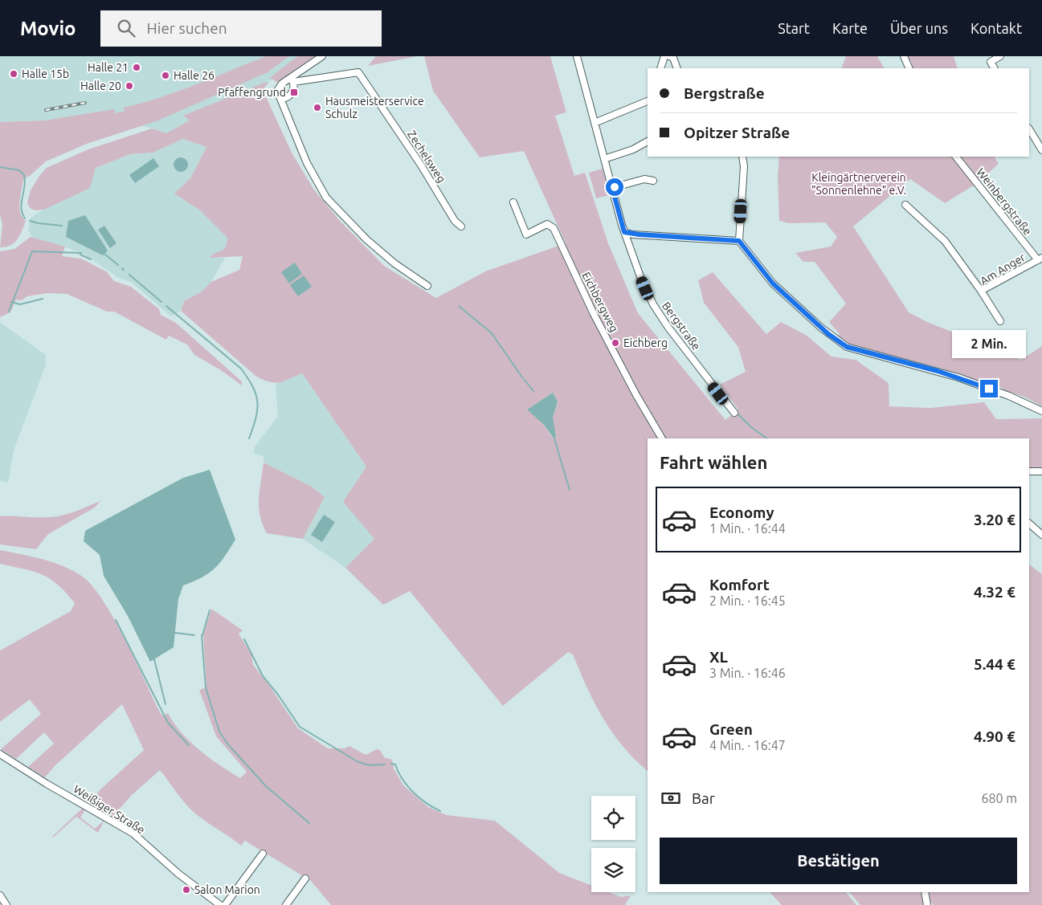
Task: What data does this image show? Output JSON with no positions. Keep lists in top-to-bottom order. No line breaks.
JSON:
{"streets":{"street":["Zechelsweg","Weinbergstraße","Am Anger","Eichbergweg","Bergstraße","Weißiger Straße"]},"crossings":[["Weinbergstraße","Am Anger"]],"parks":["Kleingärtnerverein \"Sonnenlehne\" e.V."],"places":{"other":["Halle 21","Halle 15b","Halle 26","Halle 20","Hausmeisterservice Schulz","Eichberg","Salon Marion"],"transit":["Pfaffengrund"]},"page":{"header":"Movio","search":"Hier suchen","nav":["Start","Karte","Über uns","Kontakt"],"banner":["Bergstraße","Opitzer Straße"],"bubble":"2 Min.","heading":"Fahrt wählen","list":[{"name":"Economy","note":"1 Min. · 16:44","value":"3.20 €"},{"name":"Komfort","note":"2 Min. · 16:45","value":"4.32 €"},{"name":"XL","note":"3 Min. · 16:46","value":"5.44 €"},{"name":"Green","note":"4 Min. · 16:47","value":"4.90 €"}],"pay":["Bar","680 m"],"buttons":"Bestätigen"}}
